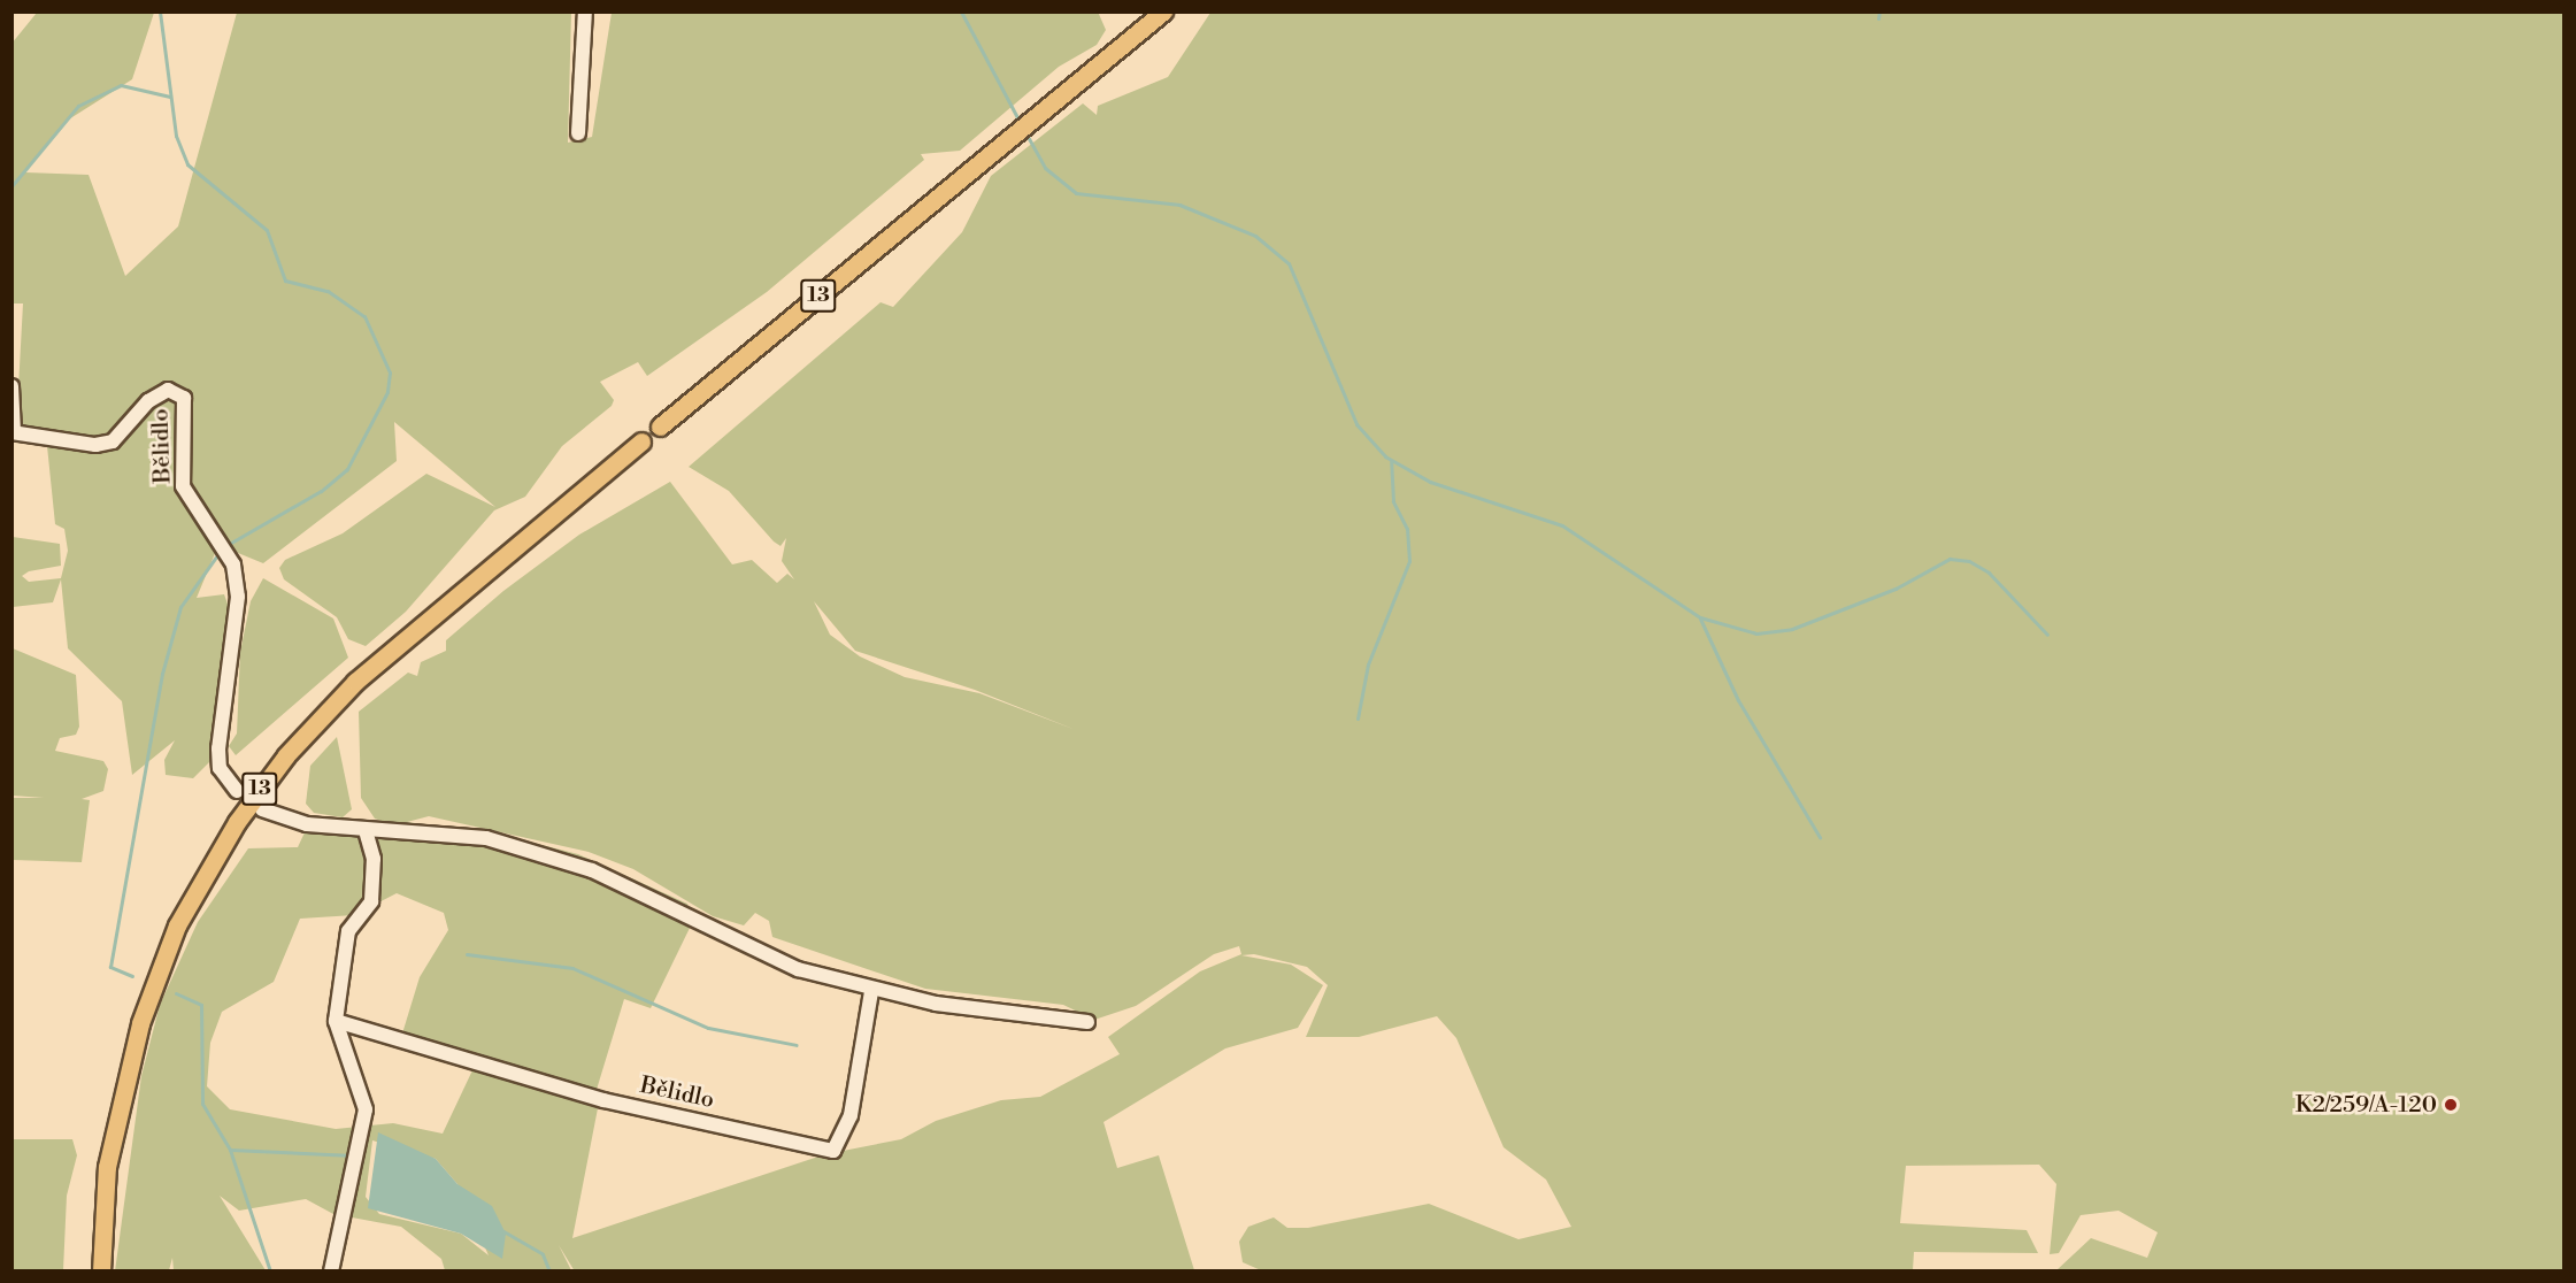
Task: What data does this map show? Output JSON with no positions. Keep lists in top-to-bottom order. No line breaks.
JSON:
{"streets":{"main road":["13"],"street":["Bělidlo"]},"places":["K2/259/A-120"]}
